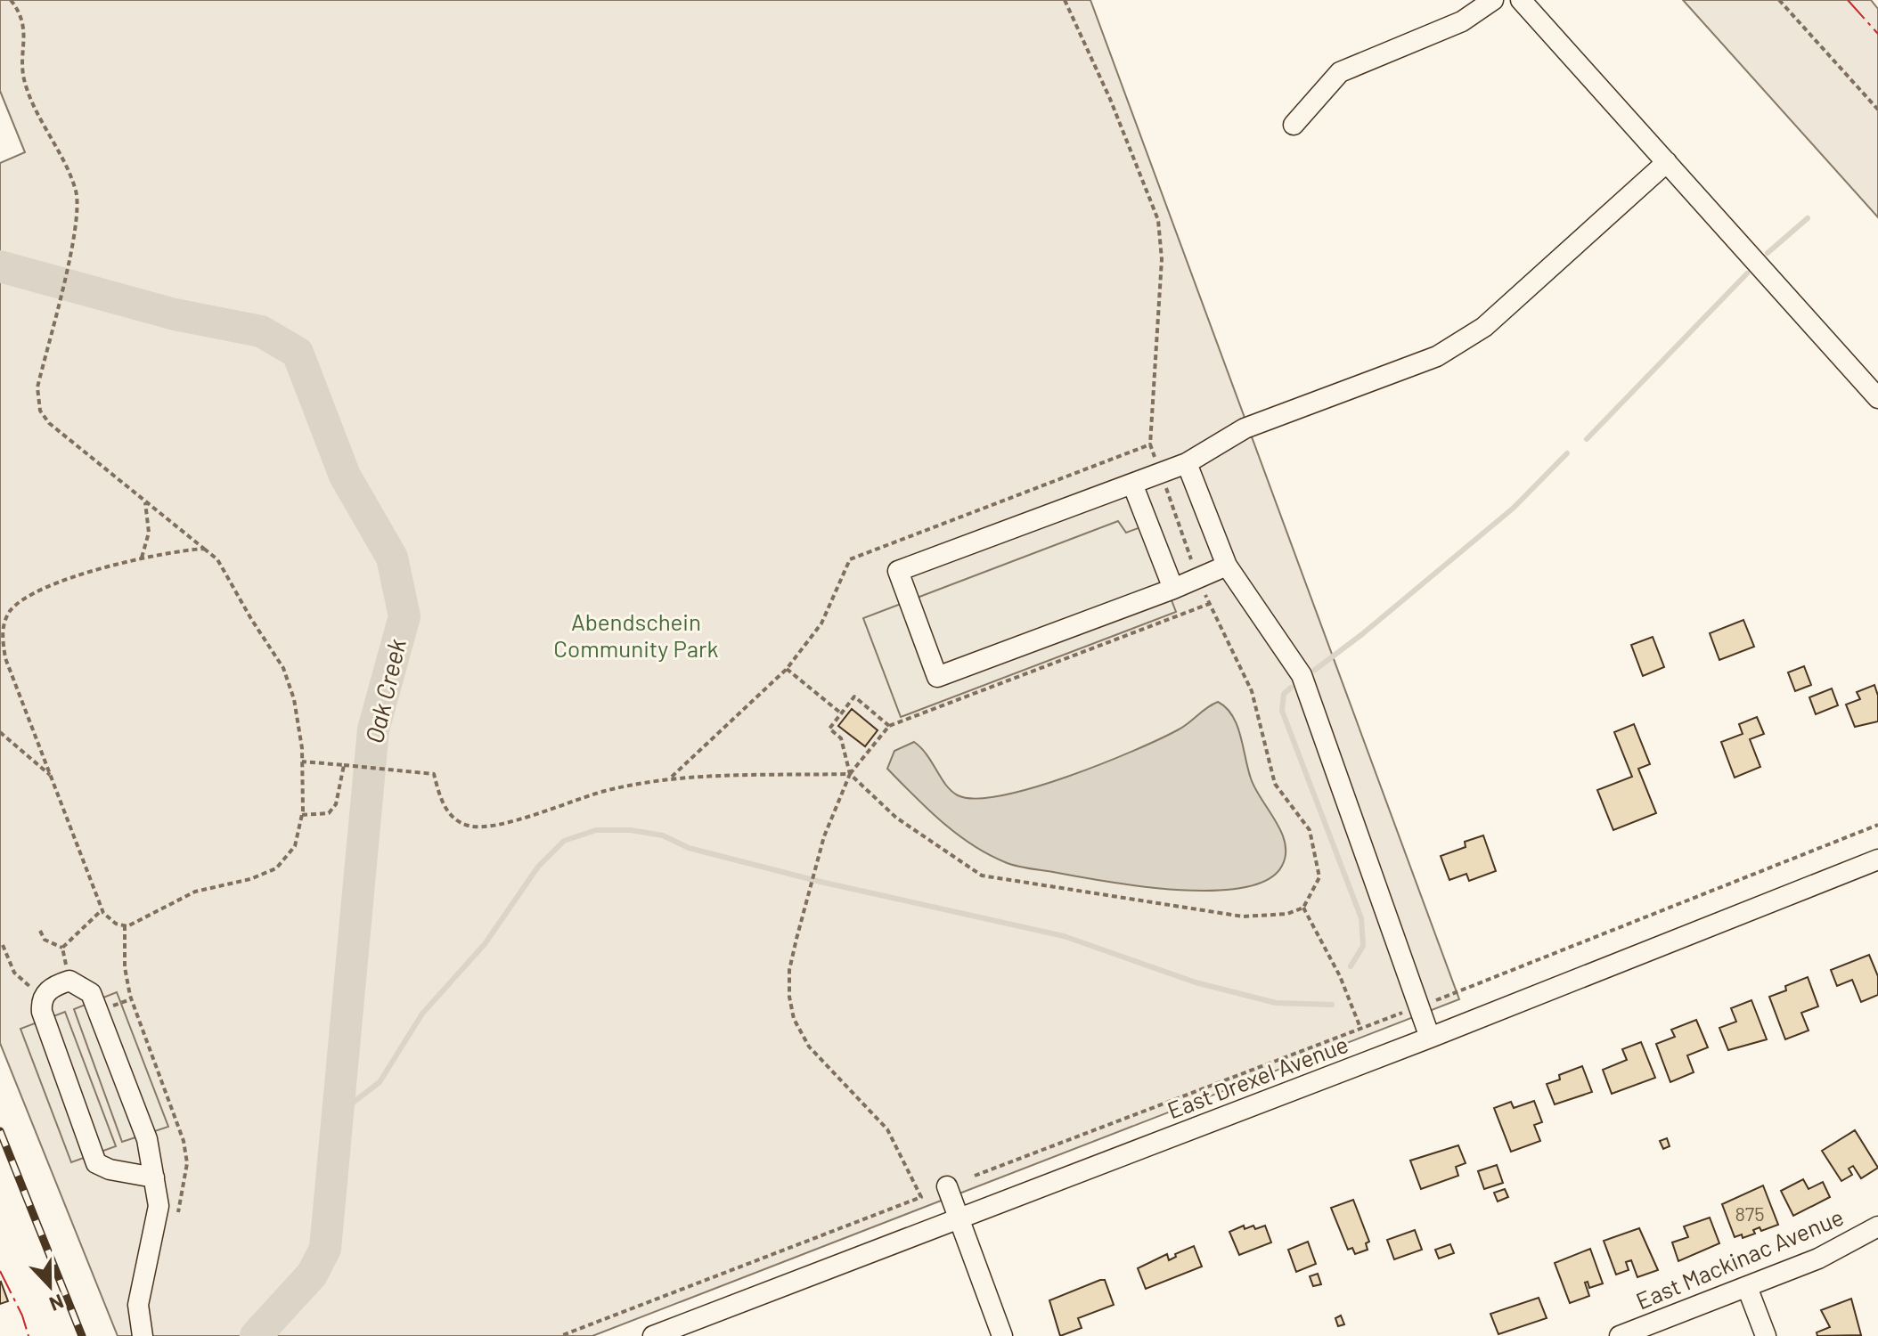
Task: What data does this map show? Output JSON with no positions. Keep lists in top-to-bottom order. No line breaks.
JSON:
{"streets":{"street":["East Drexel Avenue","East Mackinac Avenue"]},"water":["Oak Creek"],"parks":["Abendschein Community Park"],"house_numbers":["875"],"north":"bottom"}
